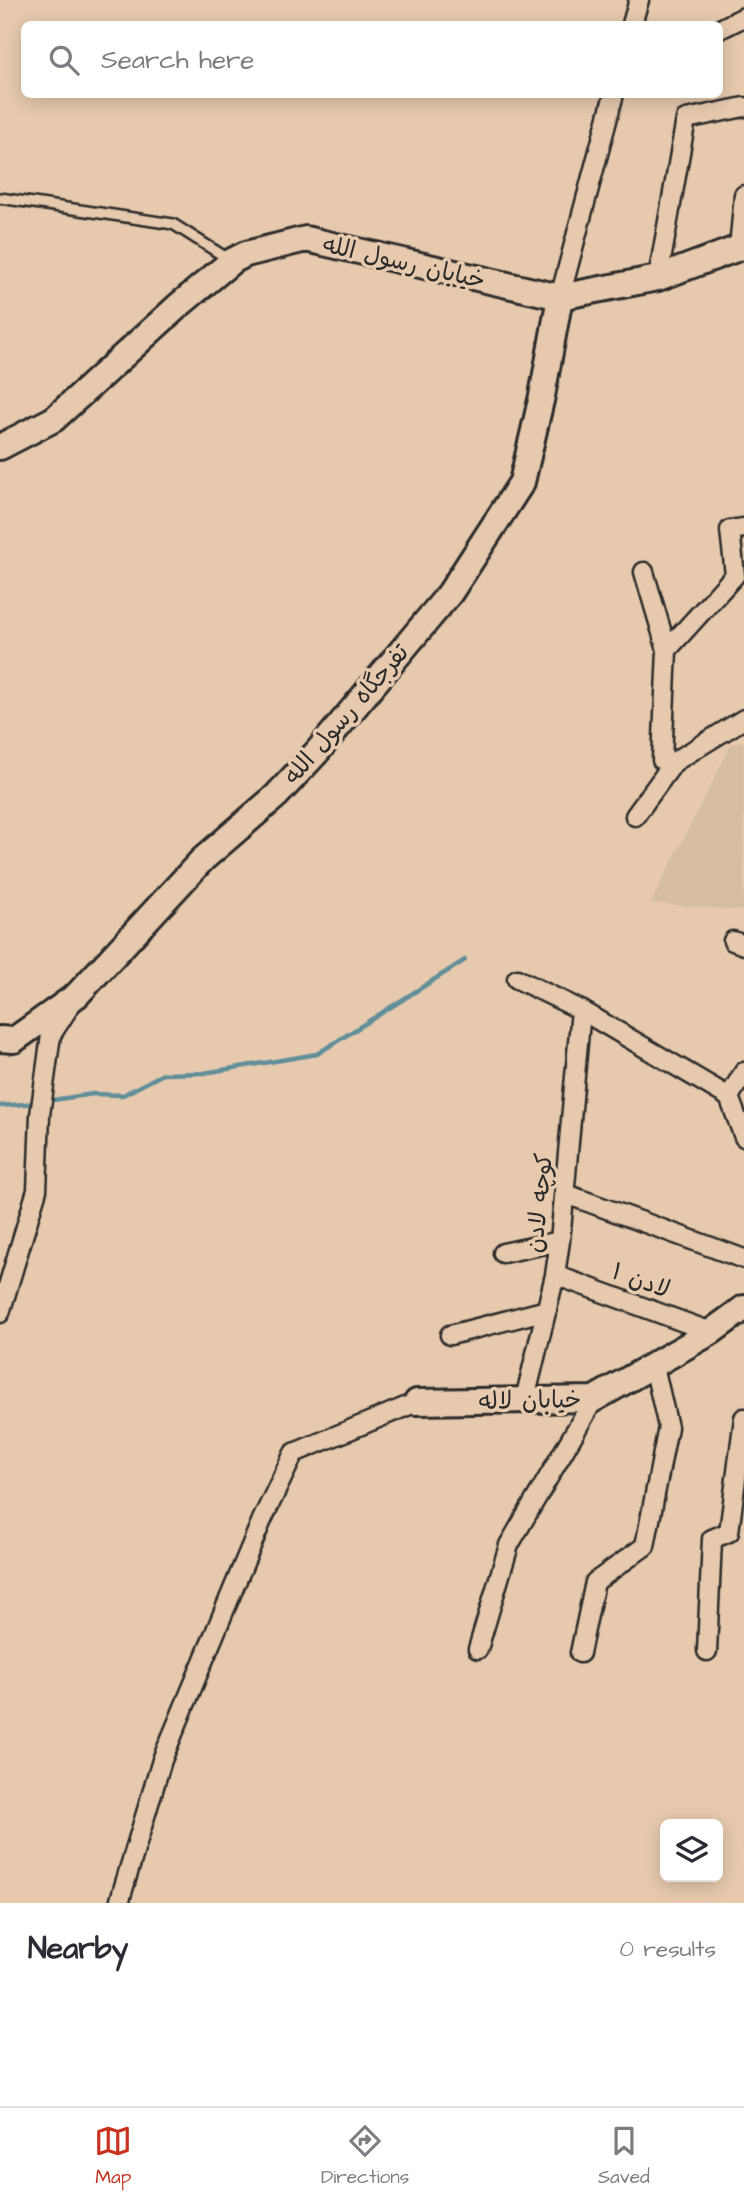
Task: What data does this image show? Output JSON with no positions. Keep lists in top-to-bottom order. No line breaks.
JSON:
{"streets":{"street":["خیابان رسول الله","تفرجگاه رسول الله","کوچه لادن","لادن ۱","خیابان لاله"]},"crossings":[["خیابان رسول الله","تفرجگاه رسول الله"],["کوچه لادن","لادن ۱"],["کوچه لادن","خیابان لاله"],["لادن ۱","خیابان لاله"]],"page":{"search":"Search here","heading":["Nearby","0 results"],"nav":["Map","Directions","Saved"]}}
